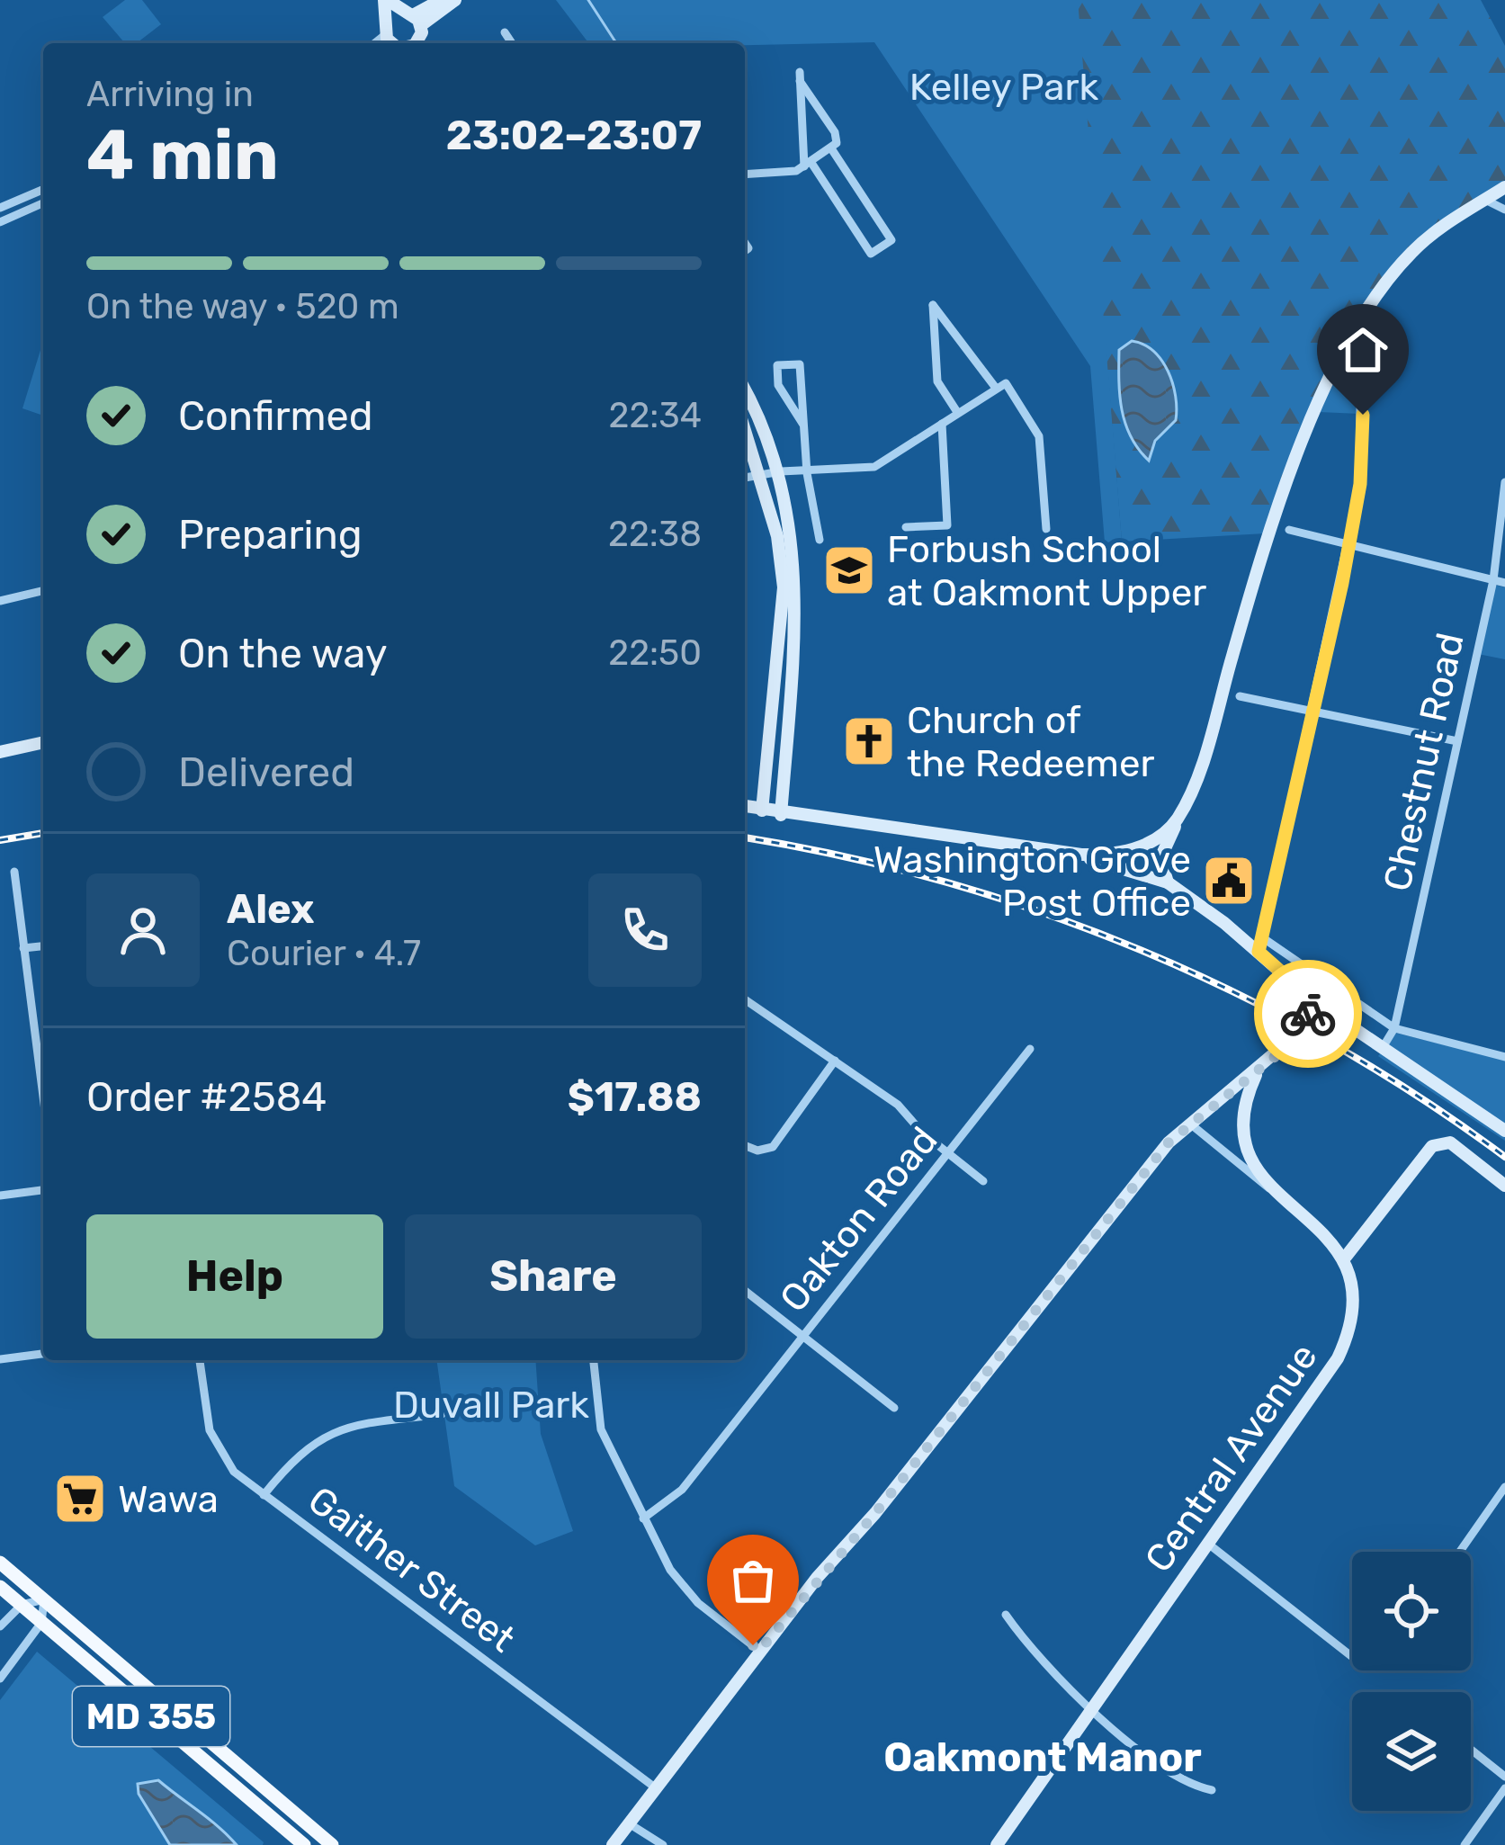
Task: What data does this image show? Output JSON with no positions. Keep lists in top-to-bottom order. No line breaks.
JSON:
{"streets":{"main road":["MD 355"],"street":["Chestnut Road","Oakton Road","Central Avenue","Gaither Street"]},"districts":["Oakmont Manor"],"parks":["Kelley Park","Duvall Park"],"places":{"school or university":["Forbush School at Oakmont Upper"],"church":["Church of the Redeemer"],"public building":["Washington Grove Post Office"],"supermarket":["Wawa"]},"page":{"heading":["4 min","Arriving in","23:02–23:07"],"panel":["Alex","Courier · 4.7","Order #2584","$17.88"],"bar":"On the way · 520 m","list":[["Confirmed","22:34"],["Preparing","22:38"],["On the way","22:50"],"Delivered"],"buttons":["Help","Share"]}}
